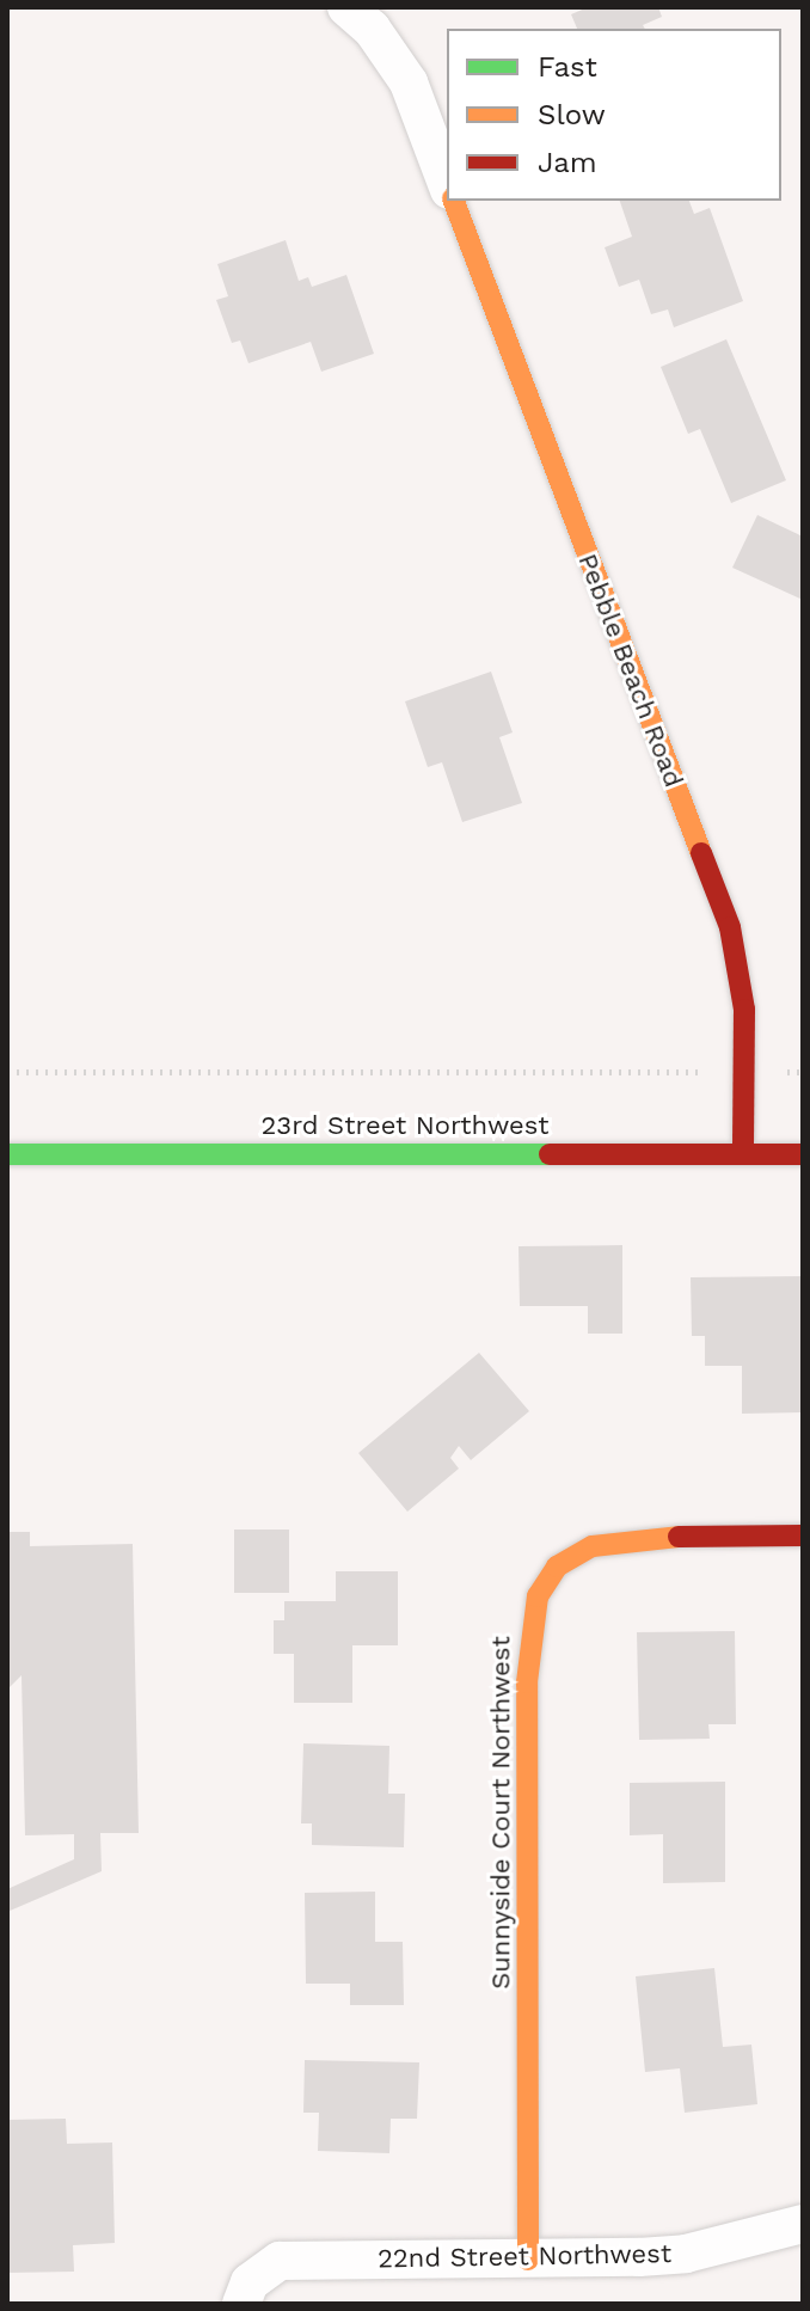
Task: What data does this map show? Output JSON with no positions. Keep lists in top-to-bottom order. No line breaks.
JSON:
{"streets":{"street":["Pebble Beach Road","23rd Street Northwest","Sunnyside Court Northwest","22nd Street Northwest"]},"crossings":[["Pebble Beach Road","23rd Street Northwest"],["Sunnyside Court Northwest","22nd Street Northwest"]],"legend":["Fast","Slow","Jam"]}
